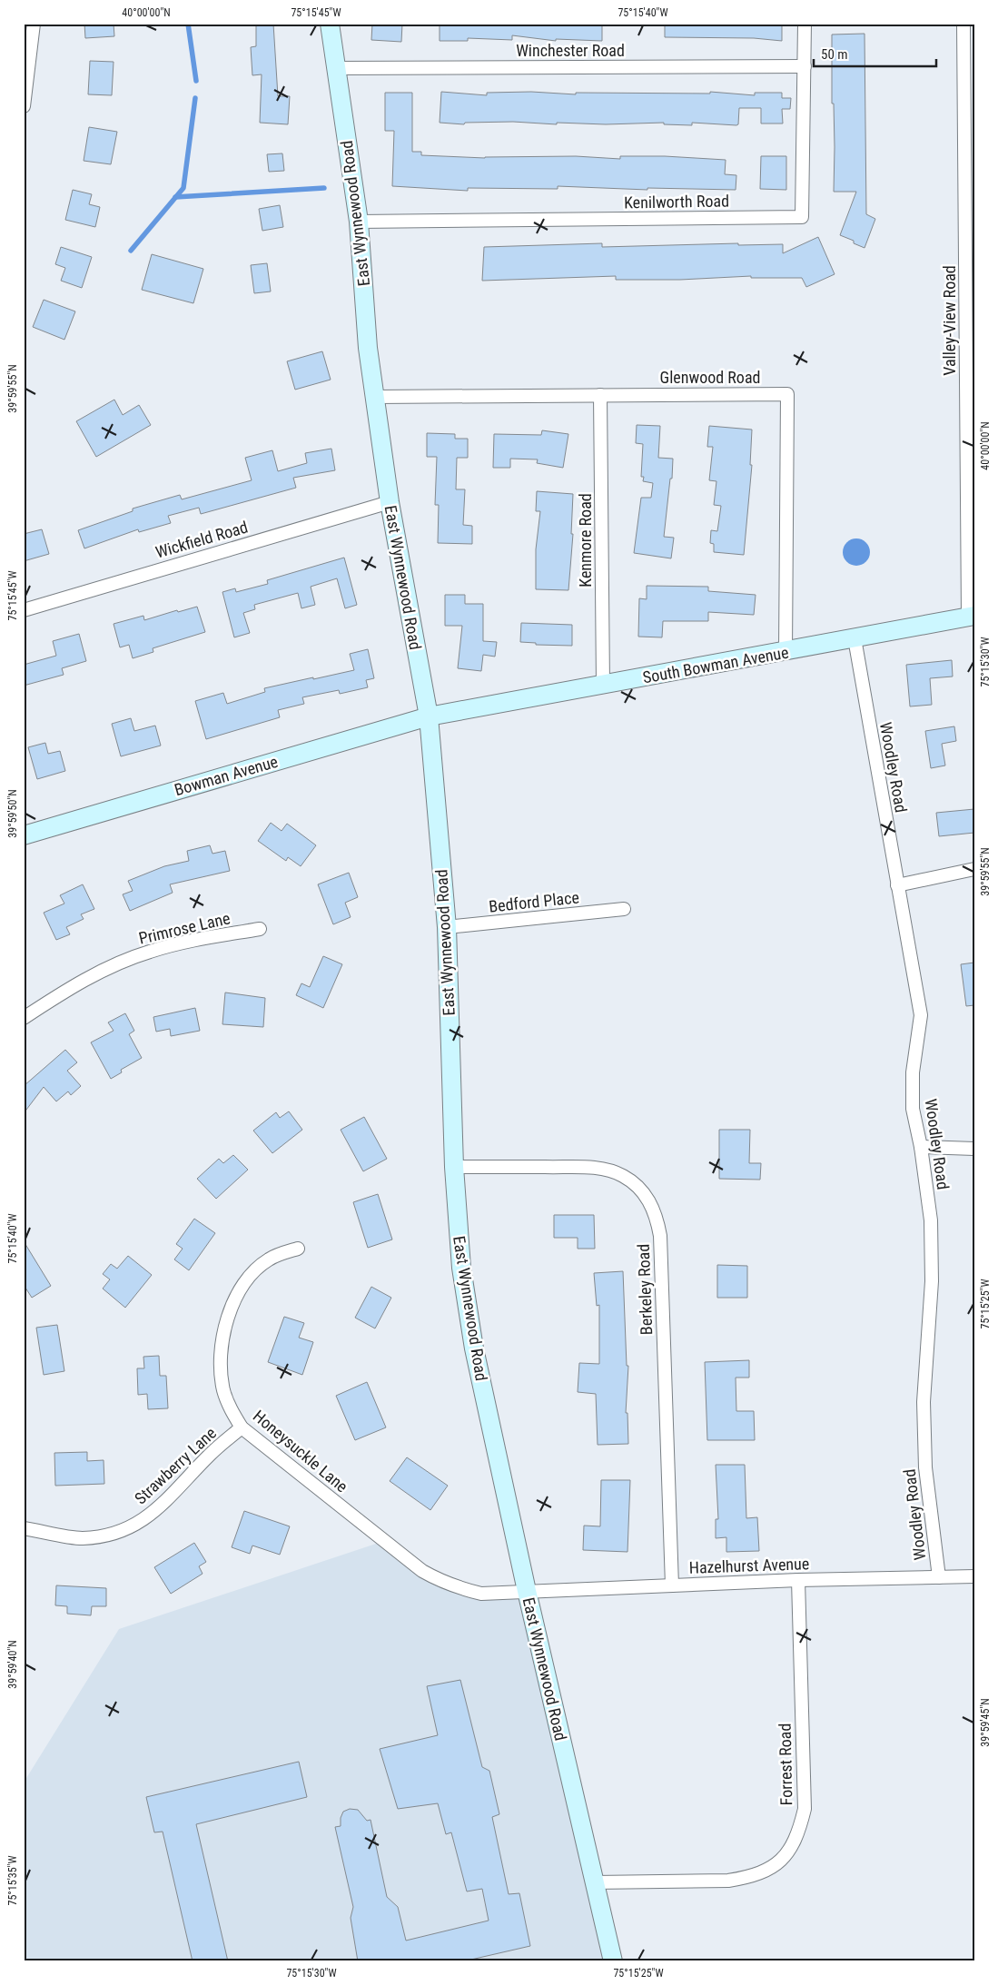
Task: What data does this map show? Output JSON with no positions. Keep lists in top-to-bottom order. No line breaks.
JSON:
{"streets":{"street":["Winchester Road","Kenilworth Road","East Wynnewood Road","Valley-View Road","Glenwood Road","Wickfield Road","Kenmore Road","South Bowman Avenue","Woodley Road","Bowman Avenue","Bedford Place","Primrose Lane","Berkeley Road","Honeysuckle Lane","Strawberry Lane","Hazelhurst Avenue","Forrest Road"]},"crossings":[["Winchester Road","Kenilworth Road"],["Winchester Road","East Wynnewood Road"],["Kenilworth Road","East Wynnewood Road"],["East Wynnewood Road","Glenwood Road"],["East Wynnewood Road","Wickfield Road"],["East Wynnewood Road","South Bowman Avenue"],["East Wynnewood Road","Bowman Avenue"],["East Wynnewood Road","Bedford Place"],["East Wynnewood Road","Berkeley Road"],["East Wynnewood Road","Honeysuckle Lane"],["East Wynnewood Road","Hazelhurst Avenue"],["East Wynnewood Road","Forrest Road"],["Valley-View Road","South Bowman Avenue"],["Glenwood Road","Kenmore Road"],["Glenwood Road","South Bowman Avenue"],["Kenmore Road","South Bowman Avenue"],["South Bowman Avenue","Woodley Road"],["South Bowman Avenue","Bowman Avenue"],["Woodley Road","Hazelhurst Avenue"],["Berkeley Road","Hazelhurst Avenue"],["Honeysuckle Lane","Strawberry Lane"],["Honeysuckle Lane","Hazelhurst Avenue"],["Hazelhurst Avenue","Forrest Road"]],"scale_bar":"50 m","coordinates":["40°00'00\"N","75°15'45\"W","75°15'40\"W","39°59'55\"N","75°15'30\"W","39°59'50\"N","75°15'25\"W","39°59'40\"N","39°59'45\"N","75°15'35\"W"]}
